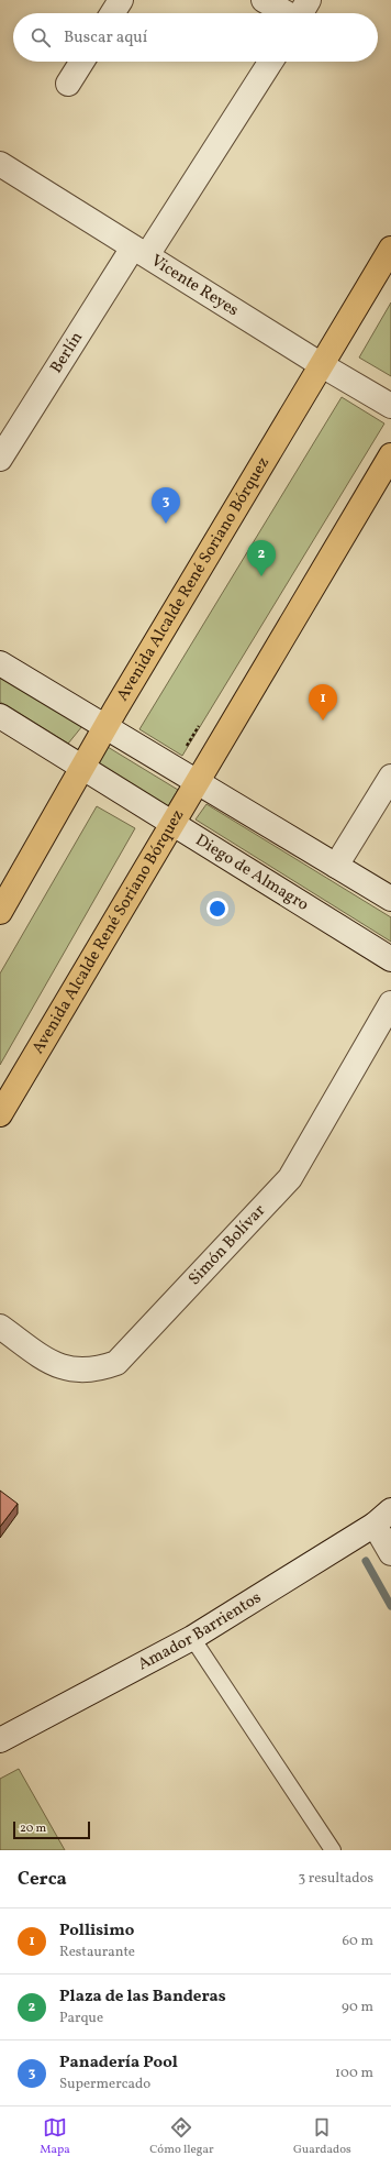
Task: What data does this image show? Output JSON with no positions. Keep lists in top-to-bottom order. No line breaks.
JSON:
{"streets":{"main road":["Avenida Alcalde René Soriano Bórquez"],"street":["Vicente Reyes","Berlín","Diego de Almagro","Simón Bolívar","Amador Barrientos"]},"crossings":[["Vicente Reyes","Berlín"],["Vicente Reyes","Avenida Alcalde René Soriano Bórquez"],["Avenida Alcalde René Soriano Bórquez","Diego de Almagro"]],"scale_bar":"20 m","page":{"search":"Buscar aquí","pins":["3","2","1"],"scale":"20 m","heading":["Cerca","3 resultados"],"list":[{"mark":"1","name":"Pollisimo","note":"Restaurante","value":"60 m"},{"mark":"2","name":"Plaza de las Banderas","note":"Parque","value":"90 m"},{"mark":"3","name":"Panadería Pool","note":"Supermercado","value":"100 m"}],"nav":["Mapa","Cómo llegar","Guardados"]}}
